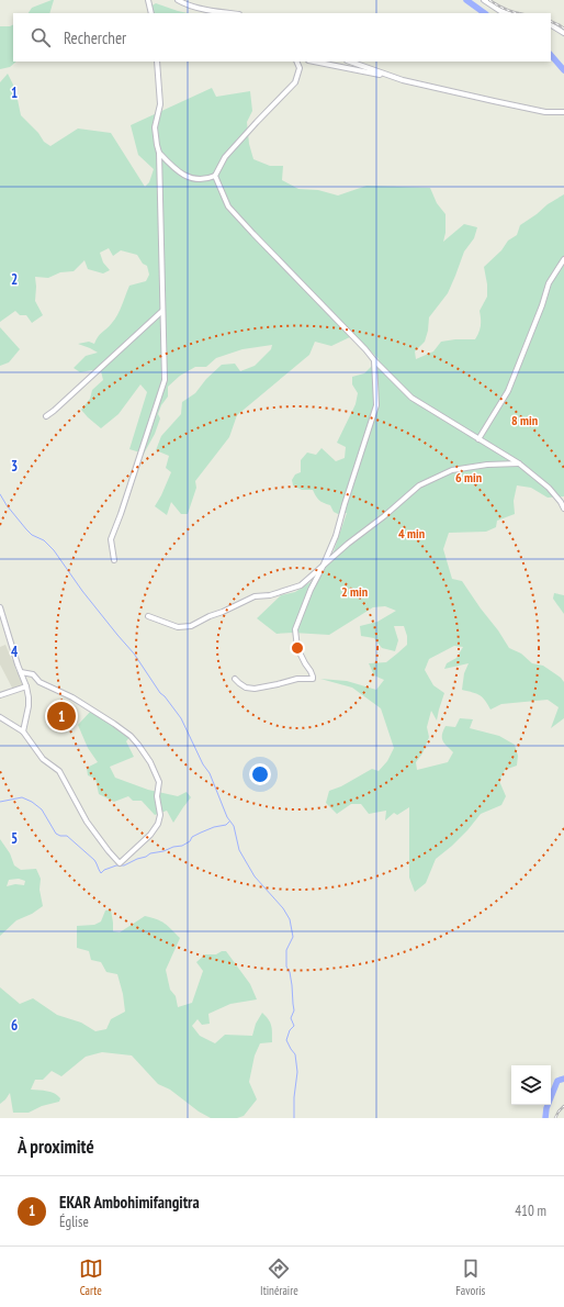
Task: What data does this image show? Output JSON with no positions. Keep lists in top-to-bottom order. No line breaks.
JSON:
{"page":{"search":"Rechercher","pins":"1","heading":"À proximité","list":[{"mark":"1","name":"EKAR Ambohimifangitra","note":"Église","value":"410 m"}],"nav":["Carte","Itinéraire","Favoris"]},"grid":{"rows":["1","2","3","4","5","6"]},"rings":["8 min","6 min","4 min","2 min"]}
